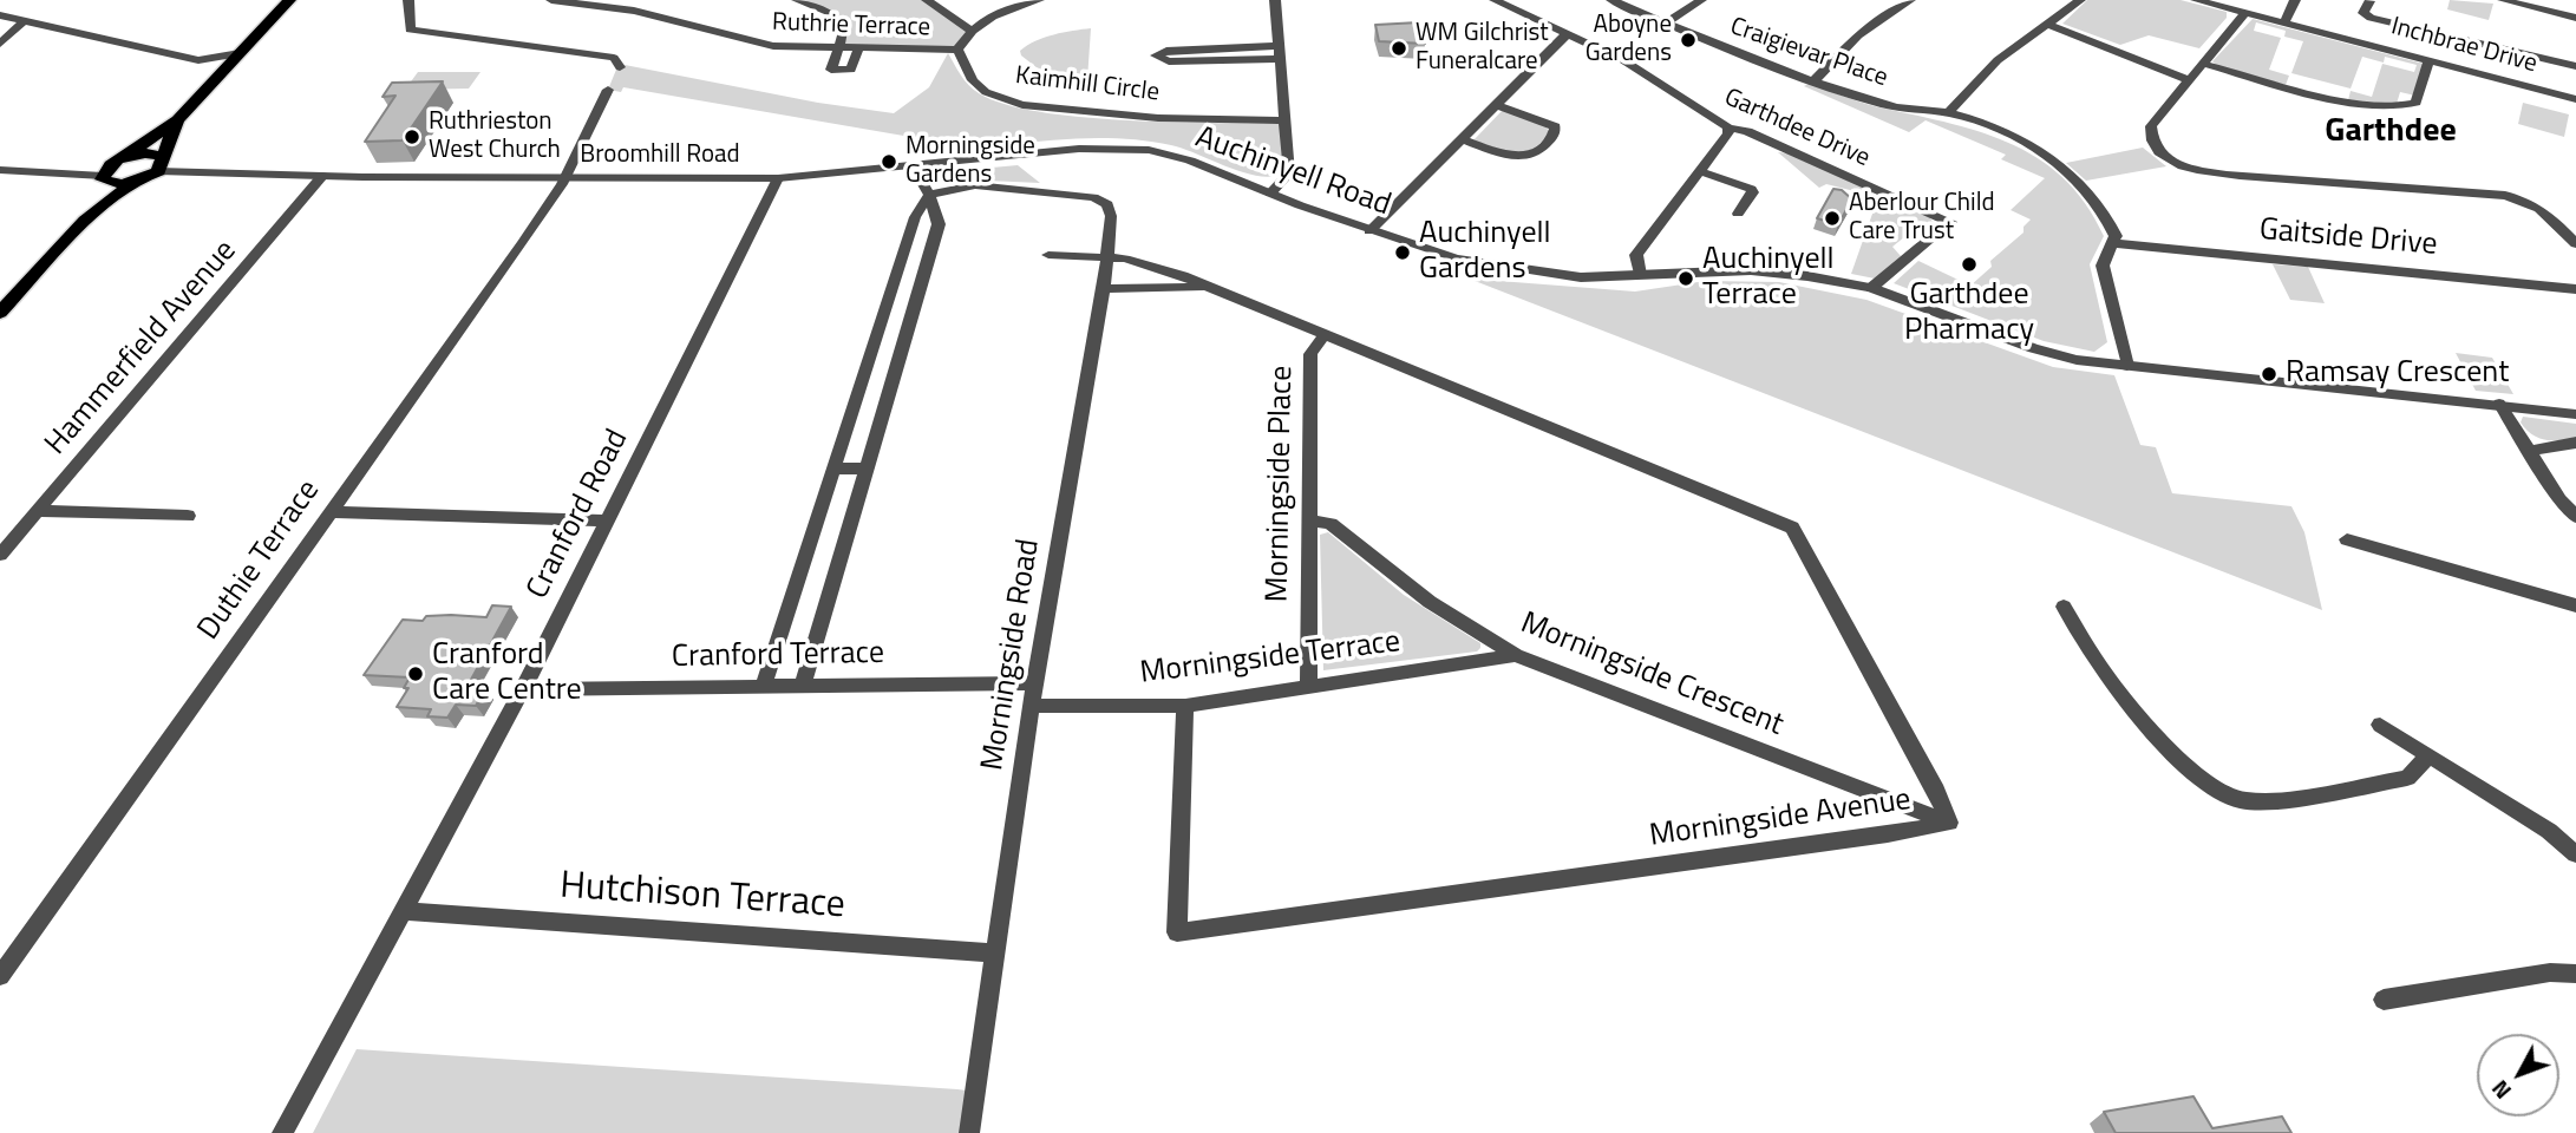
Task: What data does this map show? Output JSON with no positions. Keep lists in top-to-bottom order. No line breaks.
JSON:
{"streets":{"street":["Ruthrie Terrace","Inchbrae Drive","Craigievar Place","Kaimhill Circle","Garthdee Drive","Broomhill Road","Auchinyell Road","Gaitside Drive","Hammerfield Avenue","Morningside Place","Cranford Road","Duthie Terrace","Morningside Road","Cranford Terrace","Morningside Terrace","Morningside Crescent","Morningside Avenue","Hutchison Terrace"]},"crossings":[["Ruthrie Terrace","Kaimhill Circle"],["Garthdee Drive","Auchinyell Road"],["Broomhill Road","Auchinyell Road"],["Broomhill Road","Hammerfield Avenue"],["Broomhill Road","Cranford Road"],["Broomhill Road","Duthie Terrace"],["Morningside Place","Morningside Terrace"],["Morningside Place","Morningside Crescent"],["Morningside Place","Morningside Avenue"],["Cranford Road","Cranford Terrace"],["Cranford Road","Hutchison Terrace"],["Morningside Road","Cranford Terrace"],["Morningside Road","Morningside Terrace"],["Morningside Road","Morningside Avenue"],["Morningside Road","Hutchison Terrace"],["Morningside Terrace","Morningside Crescent"],["Morningside Terrace","Morningside Avenue"],["Morningside Crescent","Morningside Avenue"]],"districts":["Garthdee"],"places":["Aboyne Gardens","WM Gilchrist Funeralcare","Ruthrieston West Church","Morningside Gardens","Aberlour Child Care Trust","Auchinyell Gardens","Garthdee Pharmacy","Auchinyell Terrace","Ramsay Crescent","Cranford Care Centre"],"north":"bottom left"}
